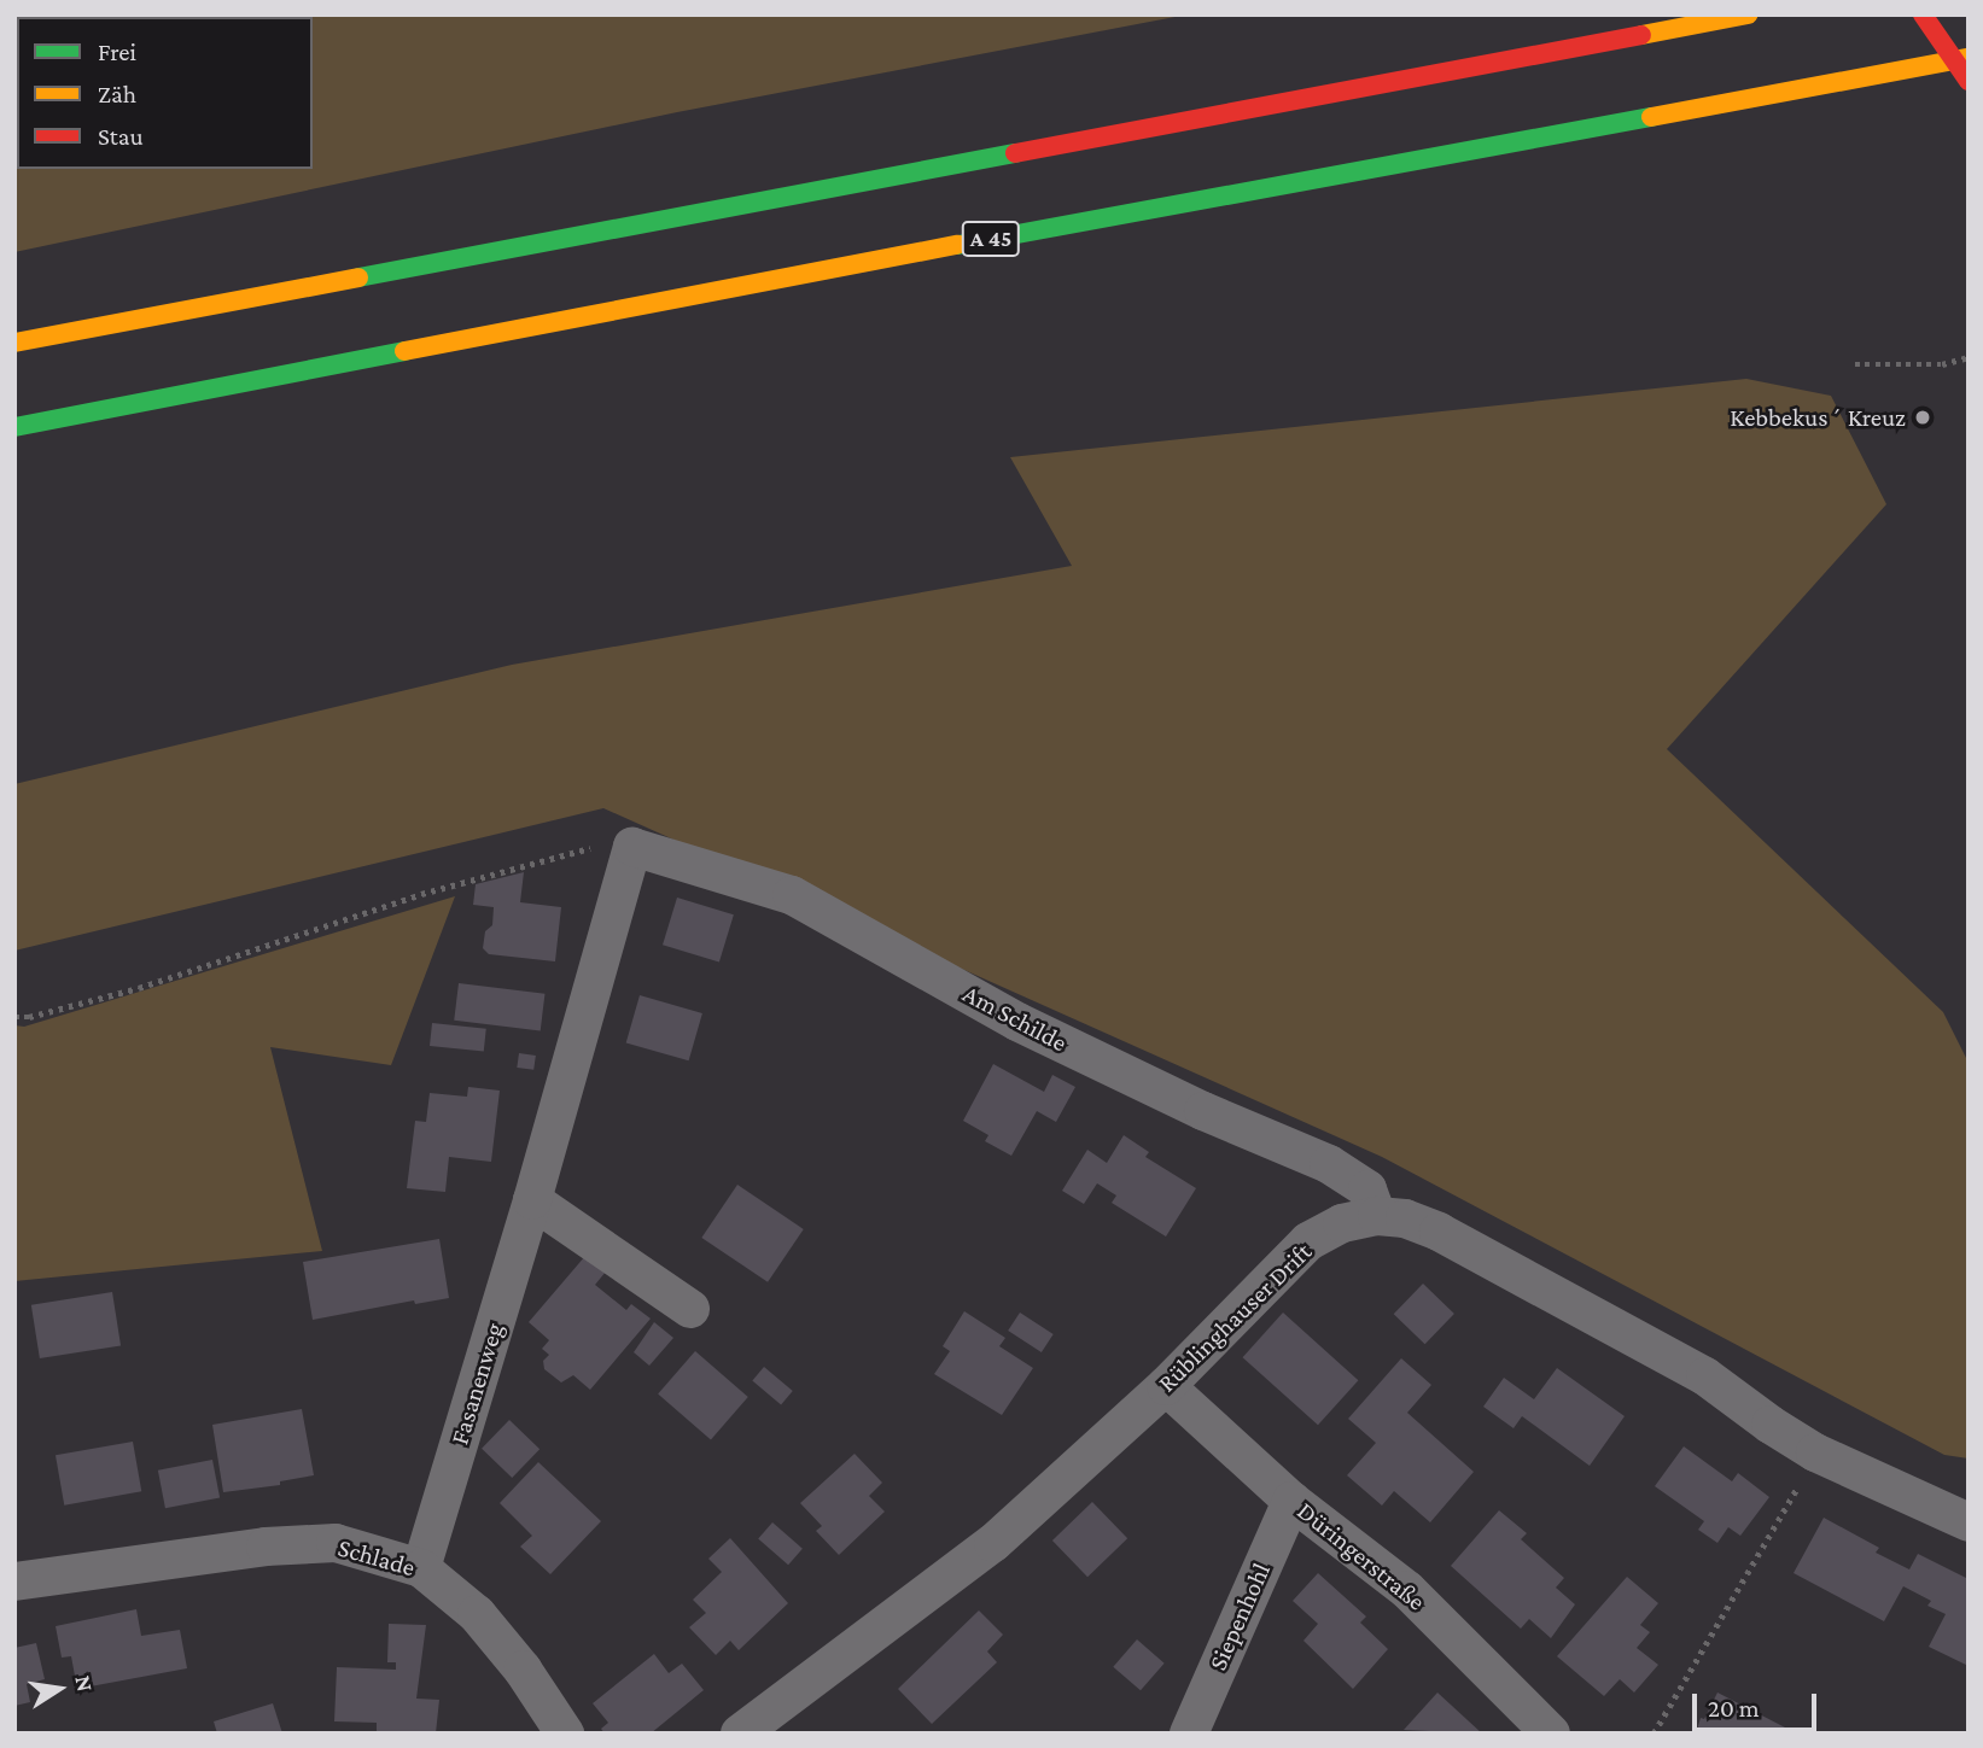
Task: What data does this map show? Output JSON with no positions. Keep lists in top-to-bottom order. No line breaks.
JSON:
{"streets":{"main road":["A 45"],"street":["Am Schilde","Rüblinghauser Drift","Fasanenweg","Düringerstraße","Schlade","Siepenhohl"]},"crossings":[["Am Schilde","Rüblinghauser Drift"],["Am Schilde","Fasanenweg"],["Rüblinghauser Drift","Düringerstraße"],["Fasanenweg","Schlade"],["Düringerstraße","Siepenhohl"]],"places":["Kebbekus´ Kreuz"],"legend":["Frei","Zäh","Stau"],"scale_bar":"20 m","north":"right"}
